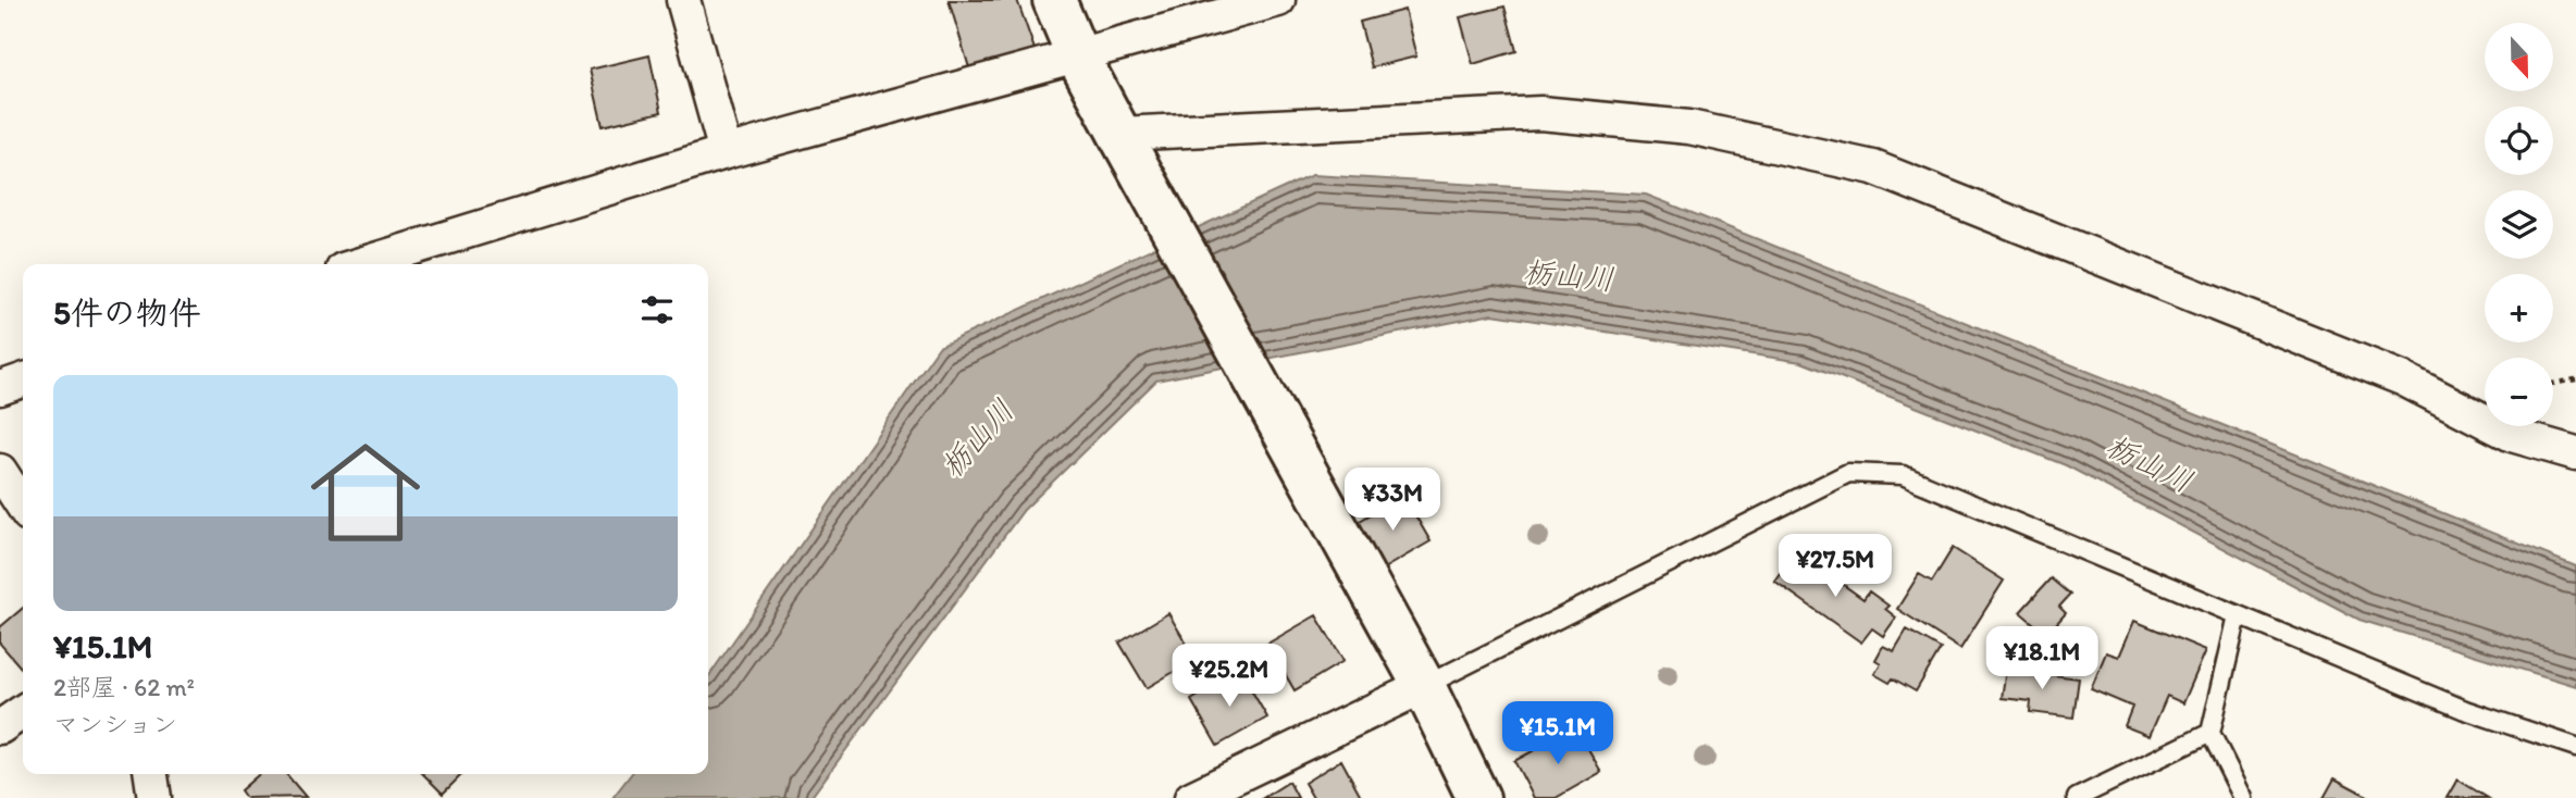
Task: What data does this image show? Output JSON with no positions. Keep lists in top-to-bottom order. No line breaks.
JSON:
{"water":["栃山川"],"north":"bottom","page":{"map_buttons":["+","−"],"heading":"5件の物件","list":[{"name":"¥15.1M","note":"2部屋 · 62 m² · マンション"}],"price":["¥33M","¥27.5M","¥18.1M","¥25.2M","¥15.1M"]}}
